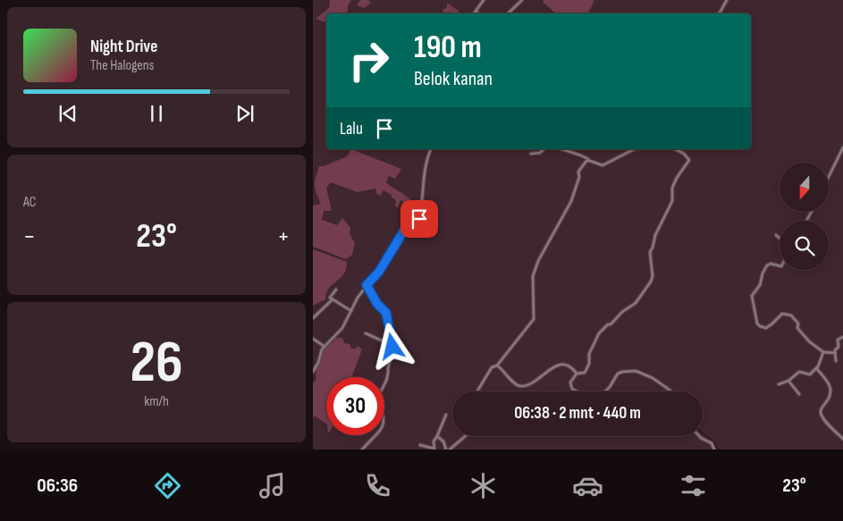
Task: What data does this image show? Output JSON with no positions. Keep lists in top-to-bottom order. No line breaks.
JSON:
{"north":"bottom","page":{"turn":["190 m","Belok kanan"],"song":["Night Drive","The Halogens"],"then":"Lalu","tile":["AC",["26","km/h"]],"heat":["−","23°","+"],"limit":"30","trip":"06:38 · 2 mnt · 440 m","tabs":["06:36","23°"]}}
